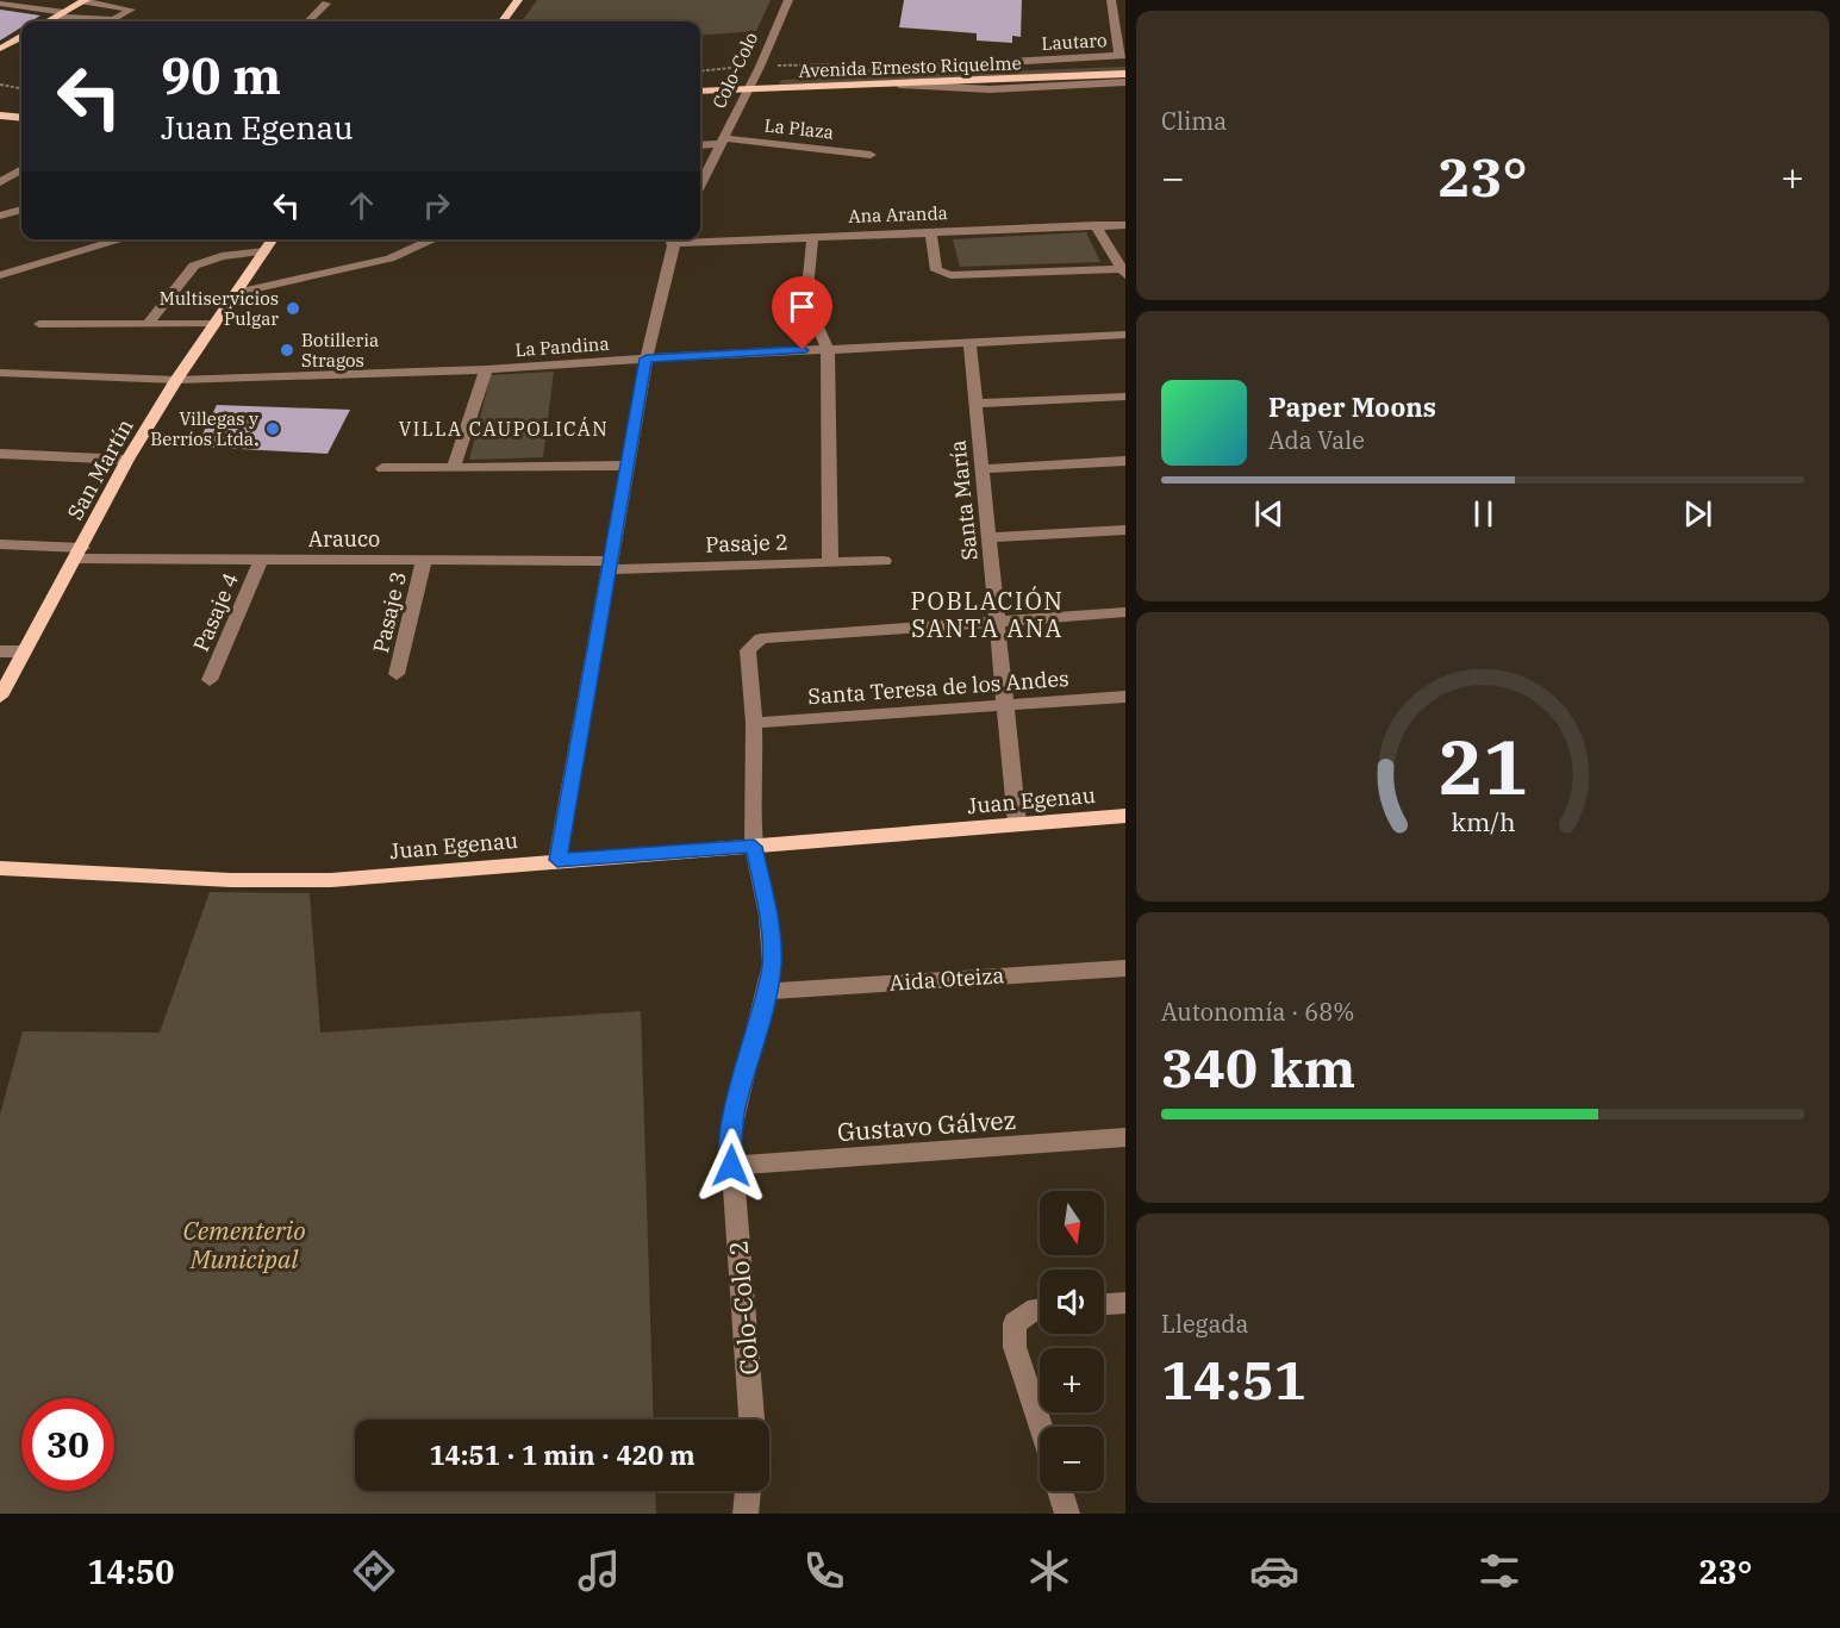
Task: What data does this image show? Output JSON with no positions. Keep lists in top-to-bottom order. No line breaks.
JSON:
{"streets":{"main road":["Avenida Ernesto Riquelme","San Martín","Juan Egenau"],"street":["Colo-Colo","La Plaza","Ana Aranda","La Pandina","Santa María","Arauco","Pasaje 2","Pasaje 4","Pasaje 3","Santa Teresa de los Andes","Aida Oteiza","Gustavo Gálvez","Colo-Colo 2"]},"crossings":[["Avenida Ernesto Riquelme","Colo-Colo"],["Colo-Colo","La Plaza"],["La Pandina","San Martín"],["La Pandina","Santa María"],["San Martín","Arauco"],["Santa María","Santa Teresa de los Andes"],["Santa María","Juan Egenau"],["Santa María","Colo-Colo 2"],["Arauco","Pasaje 2"],["Arauco","Pasaje 4"],["Arauco","Pasaje 3"],["Santa Teresa de los Andes","Colo-Colo 2"],["Juan Egenau","Colo-Colo 2"],["Aida Oteiza","Colo-Colo 2"],["Gustavo Gálvez","Colo-Colo 2"]],"districts":["VILLA CAUPOLICÁN","POBLACIÓN SANTA ANA"],"parks":["Cementerio Municipal"],"places":["Multiservicios Pulgar","Botilleria Stragos","Villegas y Berríos Ltda."],"north":"bottom","page":{"tile":["Clima",["Autonomía · 68%","340 km"],["Llegada","14:51"]],"turn":["90 m","Juan Egenau"],"heat":["−","23°","+"],"song":["Paper Moons","Ada Vale"],"map_buttons":["+","−"],"limit":"30","trip":"14:51 · 1 min · 420 m","tabs":["14:50","23°"],"gauge":["21","km/h"]}}
